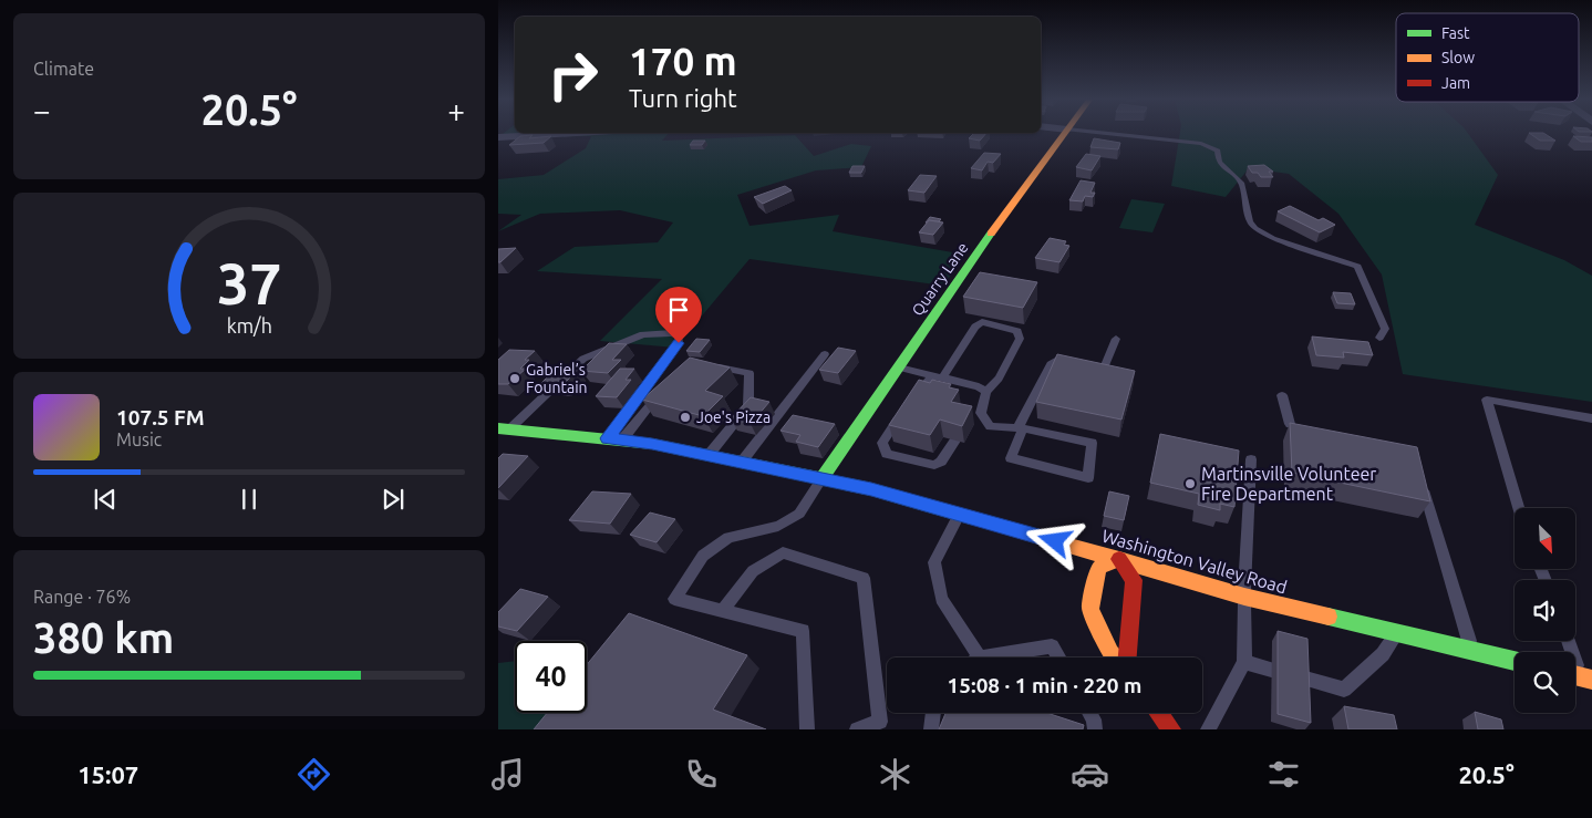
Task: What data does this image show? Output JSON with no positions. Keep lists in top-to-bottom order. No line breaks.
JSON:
{"streets":{"street":["Quarry Lane","Washington Valley Road"]},"crossings":[["Quarry Lane","Washington Valley Road"]],"places":["Gabriel’s Fountain","Joe's Pizza","Martinsville Volunteer Fire Department"],"legend":["Fast","Slow","Jam"],"north":"bottom right","page":{"tile":["Climate",["Range · 76%","380 km"]],"turn":["170 m","Turn right"],"heat":["−","20.5°","+"],"song":["107.5 FM","Music"],"limit":"40","trip":"15:08 · 1 min · 220 m","tabs":["15:07","20.5°"],"gauge":["37","km/h"]}}
